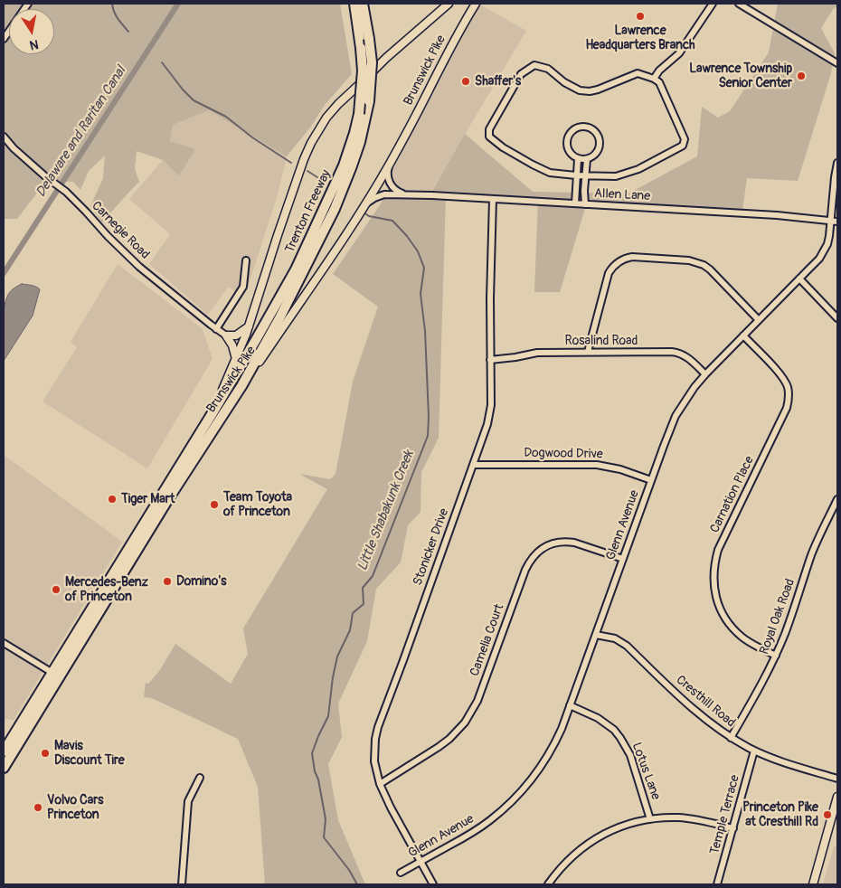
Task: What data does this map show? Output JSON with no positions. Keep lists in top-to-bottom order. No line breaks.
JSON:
{"streets":{"highway":["Brunswick Pike","Trenton Freeway"],"street":["Allen Lane","Carnegie Road","Rosalind Road","Dogwood Drive","Carnation Place","Glenn Avenue","Stonicker Drive","Royal Oak Road","Camelia Court","Cresthill Road","Lotus Lane","Temple Terrace"]},"crossings":[["Brunswick Pike","Allen Lane"],["Brunswick Pike","Trenton Freeway"],["Allen Lane","Glenn Avenue"],["Allen Lane","Stonicker Drive"],["Rosalind Road","Glenn Avenue"],["Rosalind Road","Stonicker Drive"],["Dogwood Drive","Glenn Avenue"],["Dogwood Drive","Stonicker Drive"],["Carnation Place","Glenn Avenue"],["Carnation Place","Royal Oak Road"],["Glenn Avenue","Stonicker Drive"],["Glenn Avenue","Camelia Court"],["Glenn Avenue","Cresthill Road"],["Glenn Avenue","Lotus Lane"],["Stonicker Drive","Camelia Court"],["Royal Oak Road","Cresthill Road"],["Cresthill Road","Temple Terrace"]],"water":["Delaware and Raritan Canal","Little Shabakunk Creek"],"places":["Lawrence Headquarters Branch","Lawrence Township Senior Center","Shaffer's","Tiger Mart","Team Toyota of Princeton","Domino's","Mercedes-Benz of Princeton","Mavis Discount Tire","Volvo Cars Princeton","Princeton Pike at Cresthill Rd"],"north":"bottom"}
